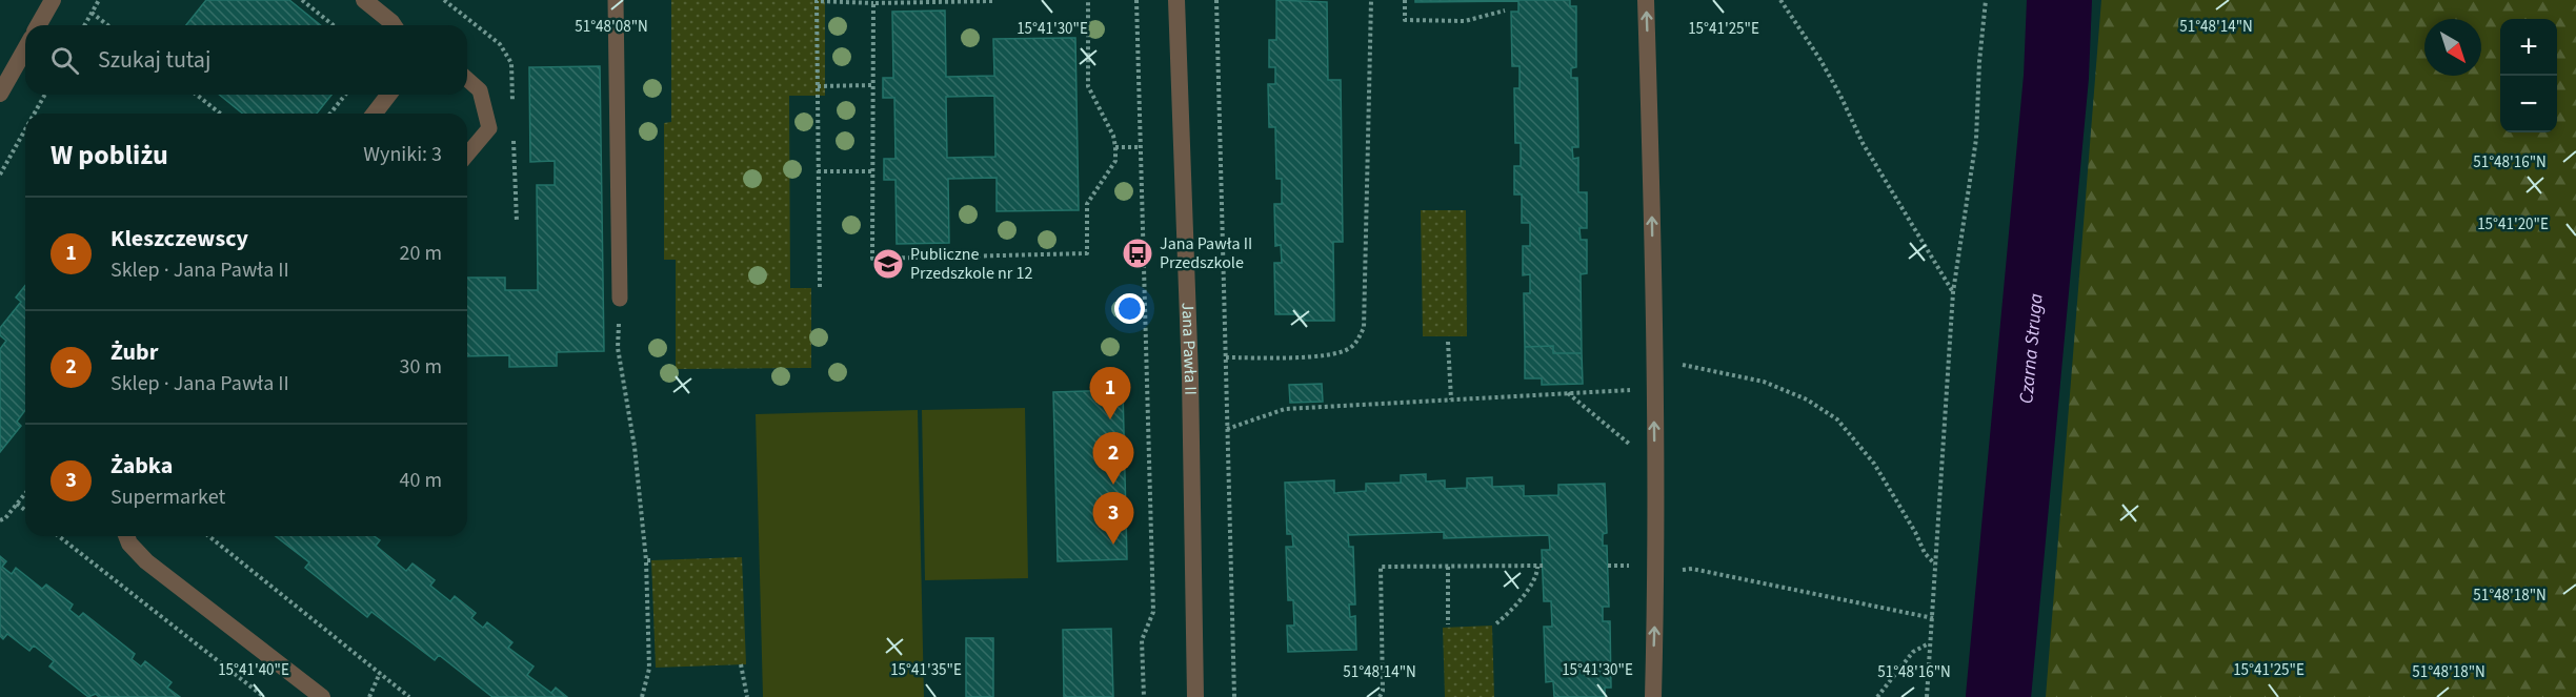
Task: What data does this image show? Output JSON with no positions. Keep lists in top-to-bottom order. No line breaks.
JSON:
{"streets":{"street":["Jana Pawła II"]},"water":["Czarna Struga"],"places":{"bus stop":["Jana Pawła II Przedszkole"],"school or university":["Publiczne Przedszkole nr 12"]},"north":"bottom right","page":{"map_buttons":["+","−"],"search":"Szukaj tutaj","heading":["W pobliżu","Wyniki: 3"],"list":[{"mark":"1","name":"Kleszczewscy","note":"Sklep · Jana Pawła II","value":"20 m"},{"mark":"2","name":"Żubr","note":"Sklep · Jana Pawła II","value":"30 m"},{"mark":"3","name":"Żabka","note":"Supermarket","value":"40 m"}],"pins":["1","2","3"]},"coordinates":["51°48'08\"N","51°48'14\"N","15°41'25\"E","15°41'30\"E","51°48'16\"N","15°41'20\"E","51°48'18\"N","15°41'40\"E","15°41'35\"E"]}
